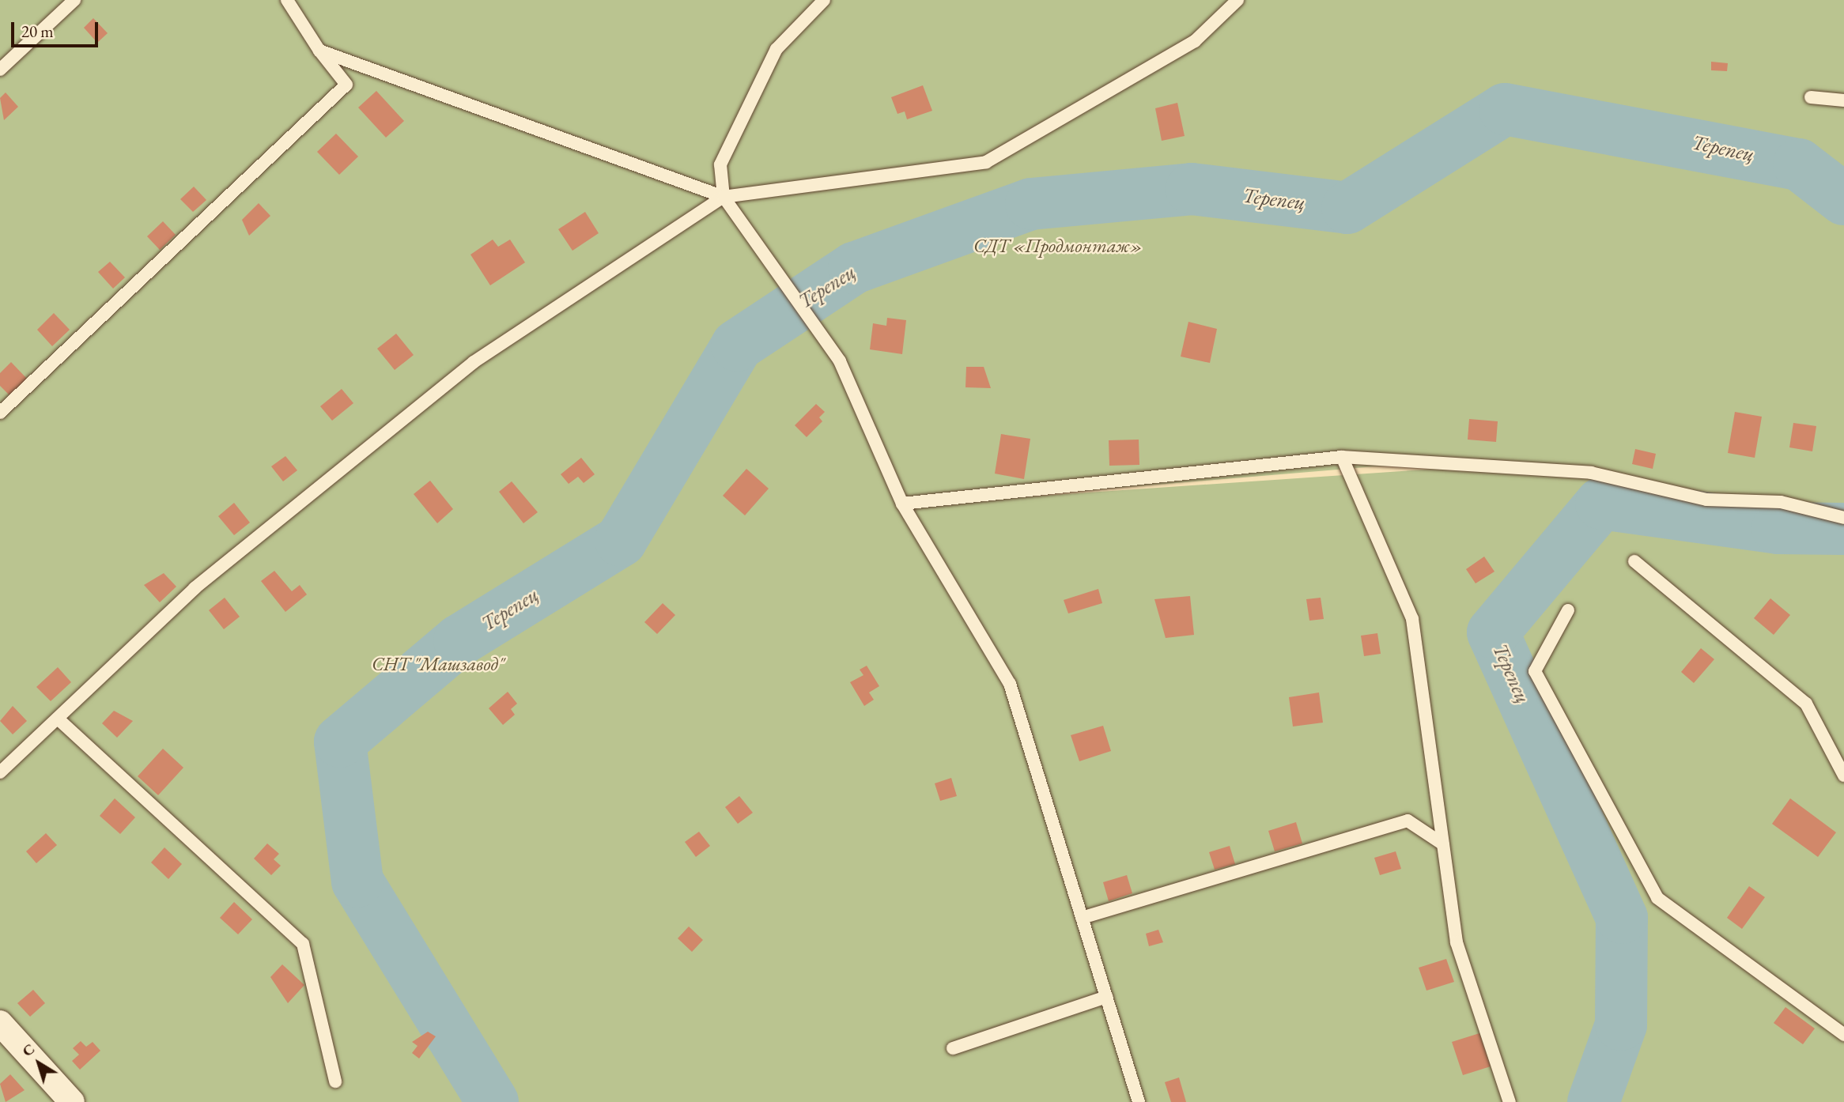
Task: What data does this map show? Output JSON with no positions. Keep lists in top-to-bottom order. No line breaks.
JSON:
{"water":["Терепец"],"parks":["СДТ «Продмонтаж»","СНТ \"Машзавод\""],"scale_bar":"20 m","north":"top left"}
